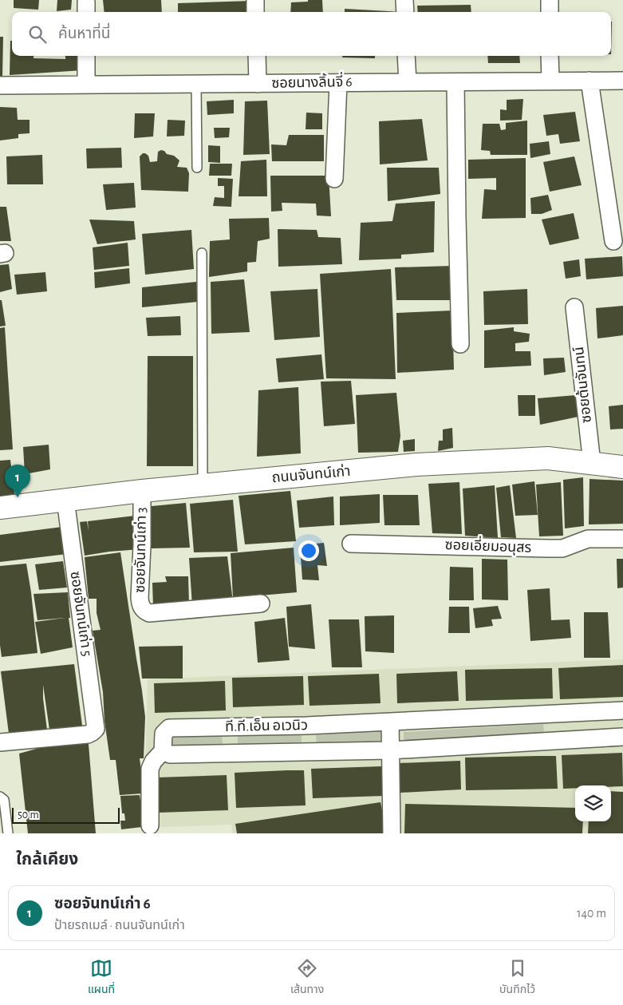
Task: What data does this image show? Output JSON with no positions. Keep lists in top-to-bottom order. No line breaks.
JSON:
{"streets":{"street":["ซอยนางลิ้นจี่ 6","ซอยต้นจันทน์","ถนนจันทน์เก่า","ซอยเอี่ยมอนุสร","ซอยจันทน์เก่า 3","ซอยจันทน์เก่า 5","ที.ที.เอ็น อเวนิว"]},"crossings":[["ซอยต้นจันทน์","ถนนจันทน์เก่า"],["ถนนจันทน์เก่า","ซอยจันทน์เก่า 3"],["ถนนจันทน์เก่า","ซอยจันทน์เก่า 5"]],"scale_bar":"50 m","page":{"search":"ค้นหาที่นี่","pins":"1","scale":"50 m","heading":"ใกล้เคียง","list":[{"mark":"1","name":"ซอยจันทน์เก่า 6","note":"ป้ายรถเมล์ · ถนนจันทน์เก่า","value":"140 m"}],"nav":["แผนที่","เส้นทาง","บันทึกไว้"]}}
